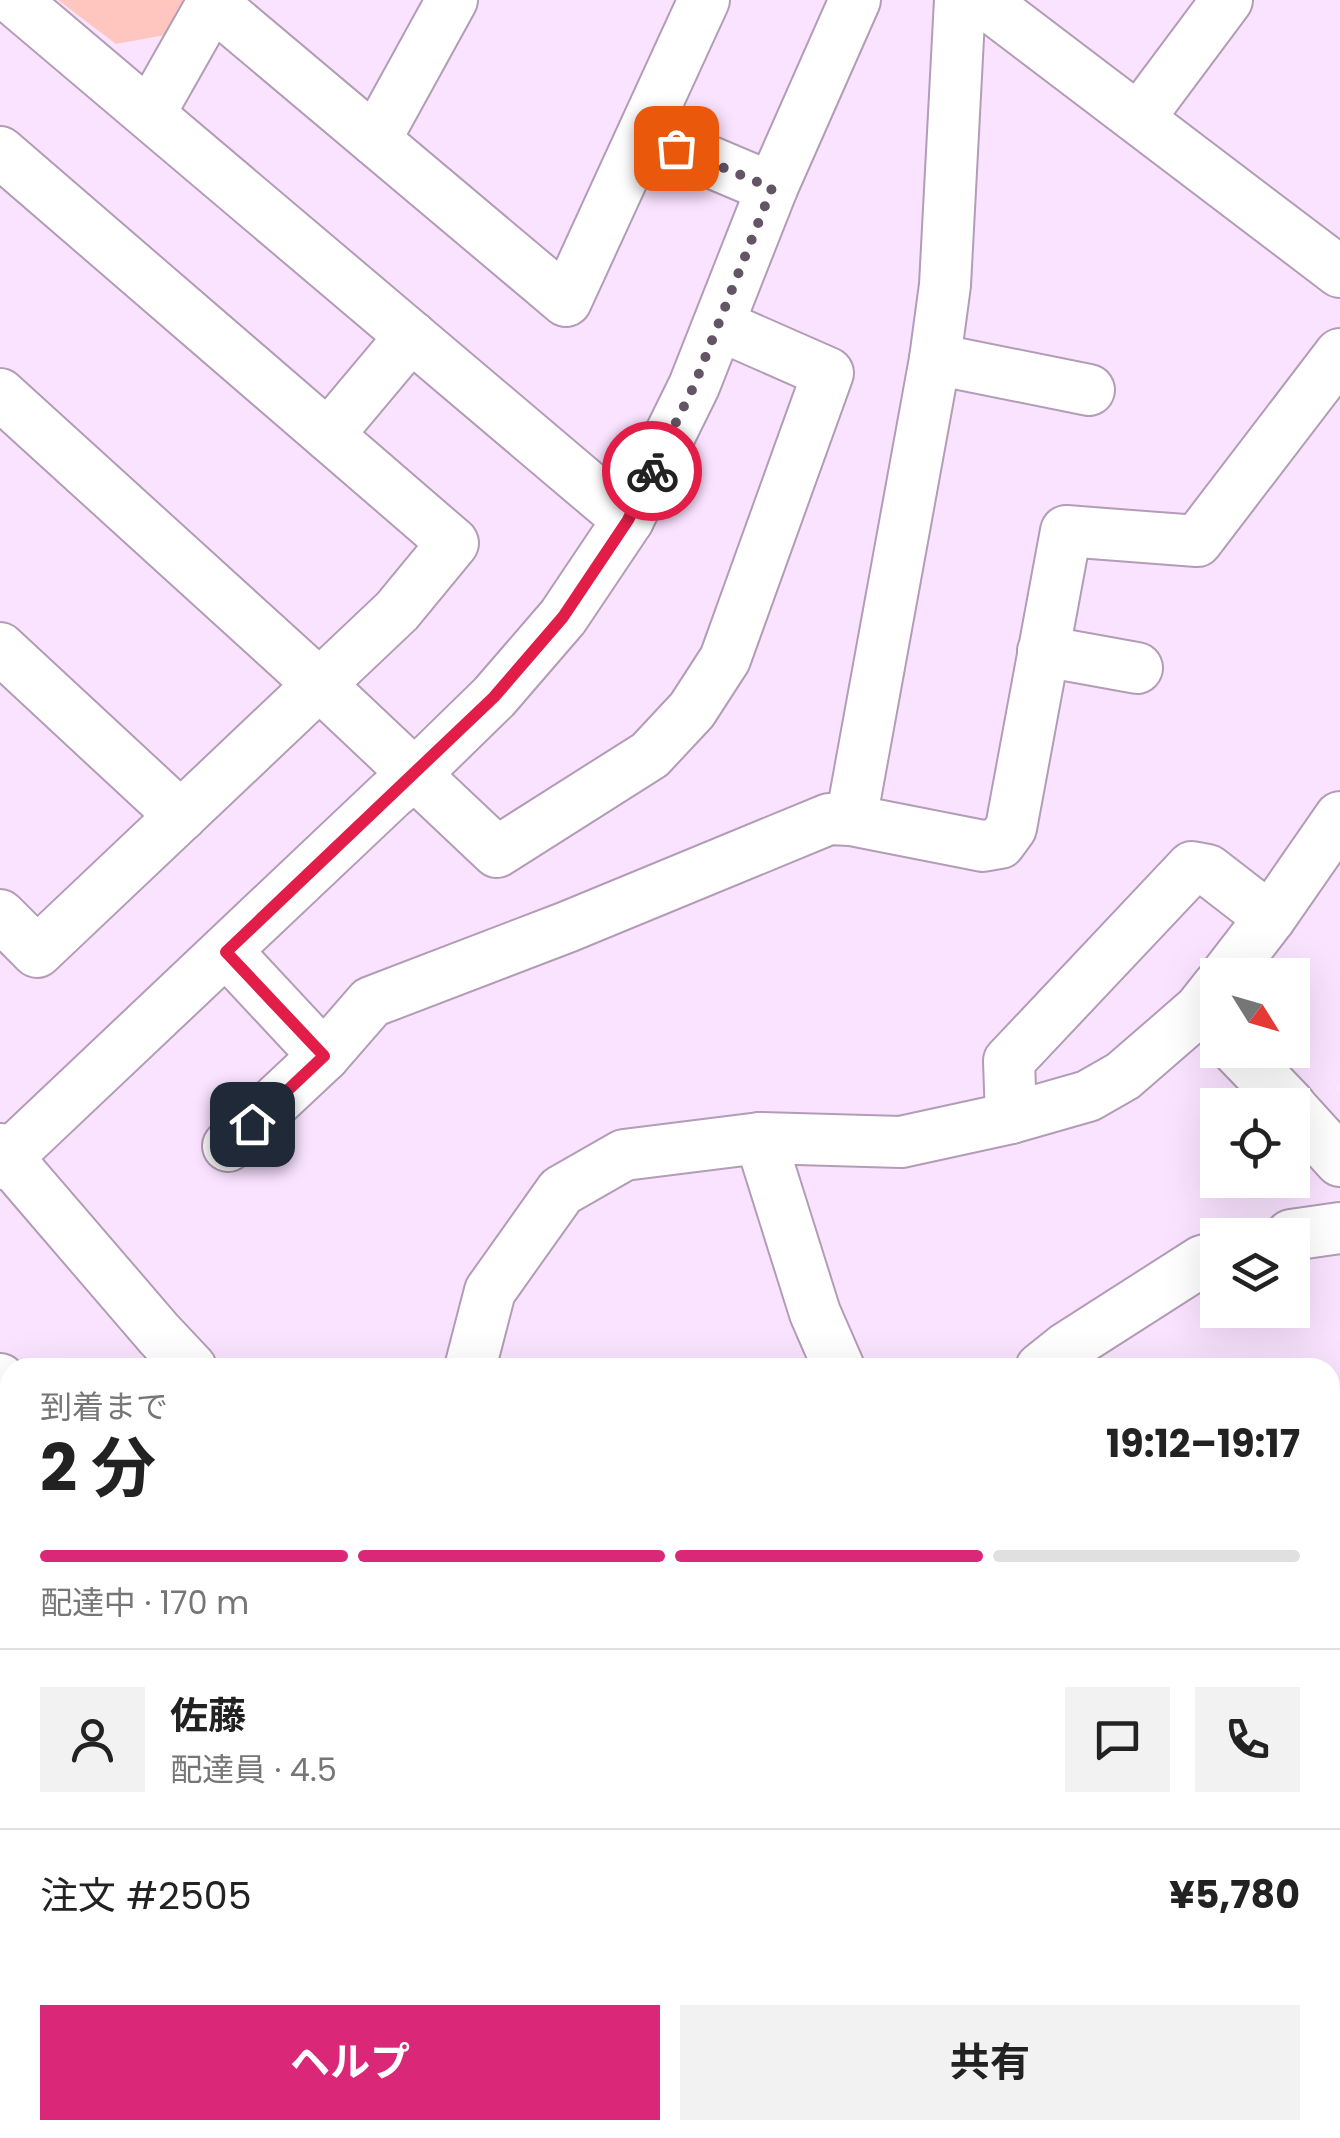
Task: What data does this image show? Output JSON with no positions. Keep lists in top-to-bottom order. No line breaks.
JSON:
{"north":"bottom right","page":{"heading":["2 分","到着まで","19:12–19:17"],"panel":["佐藤","配達員 · 4.5","注文 #2505","¥5,780"],"bar":"配達中 · 170 m","buttons":["ヘルプ","共有"]}}
